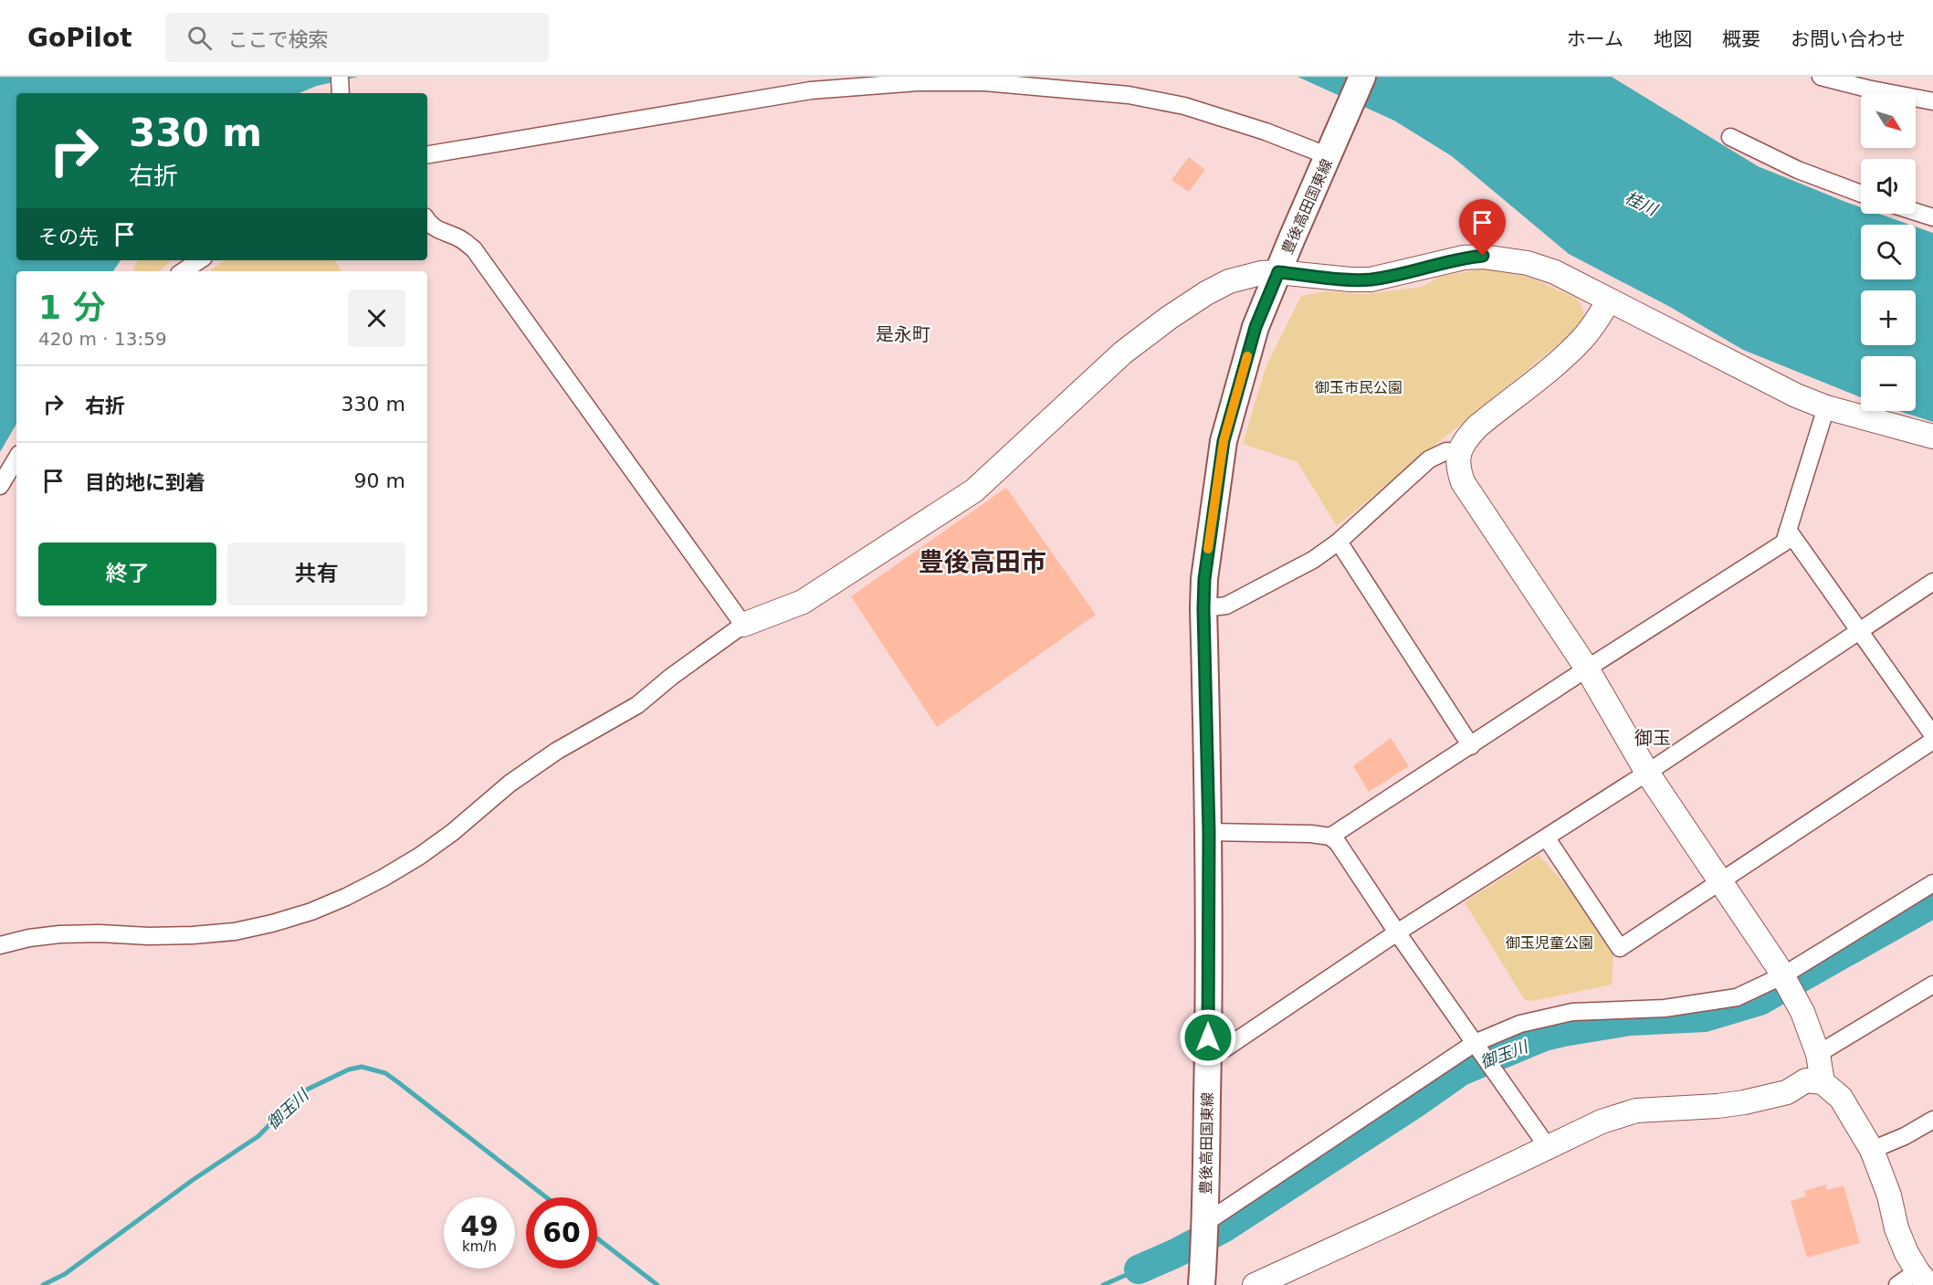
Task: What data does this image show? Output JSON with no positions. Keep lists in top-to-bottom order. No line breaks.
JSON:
{"streets":{"main road":["豊後高田国東線"]},"districts":["是永町","豊後高田市","御玉"],"water":["桂川","御玉川"],"parks":["御玉市民公園","御玉児童公園"],"north":"bottom right","page":{"header":"GoPilot","search":"ここで検索","nav":["ホーム","地図","概要","お問い合わせ"],"map_buttons":["+","−"],"turn":["330 m","右折"],"then":"その先","heading":["1 分","420 m · 13:59"],"list":[{"name":"右折","value":"330 m"},{"name":"目的地に到着","value":"90 m"}],"buttons":["終了","共有"],"speed":"49 km/h","limit":"60"}}
